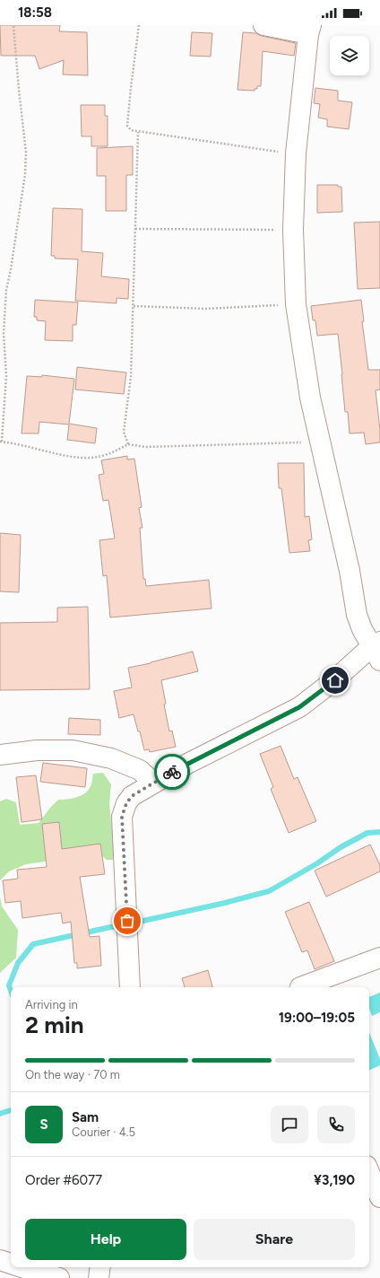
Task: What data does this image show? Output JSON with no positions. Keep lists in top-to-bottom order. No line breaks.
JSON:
{"page":{"status":"18:58","heading":["2 min","Arriving in","19:00–19:05"],"panel":["Sam","Courier · 4.5","Order #6077","¥3,190"],"bar":"On the way · 70 m","round":"S","buttons":["Help","Share"]}}
